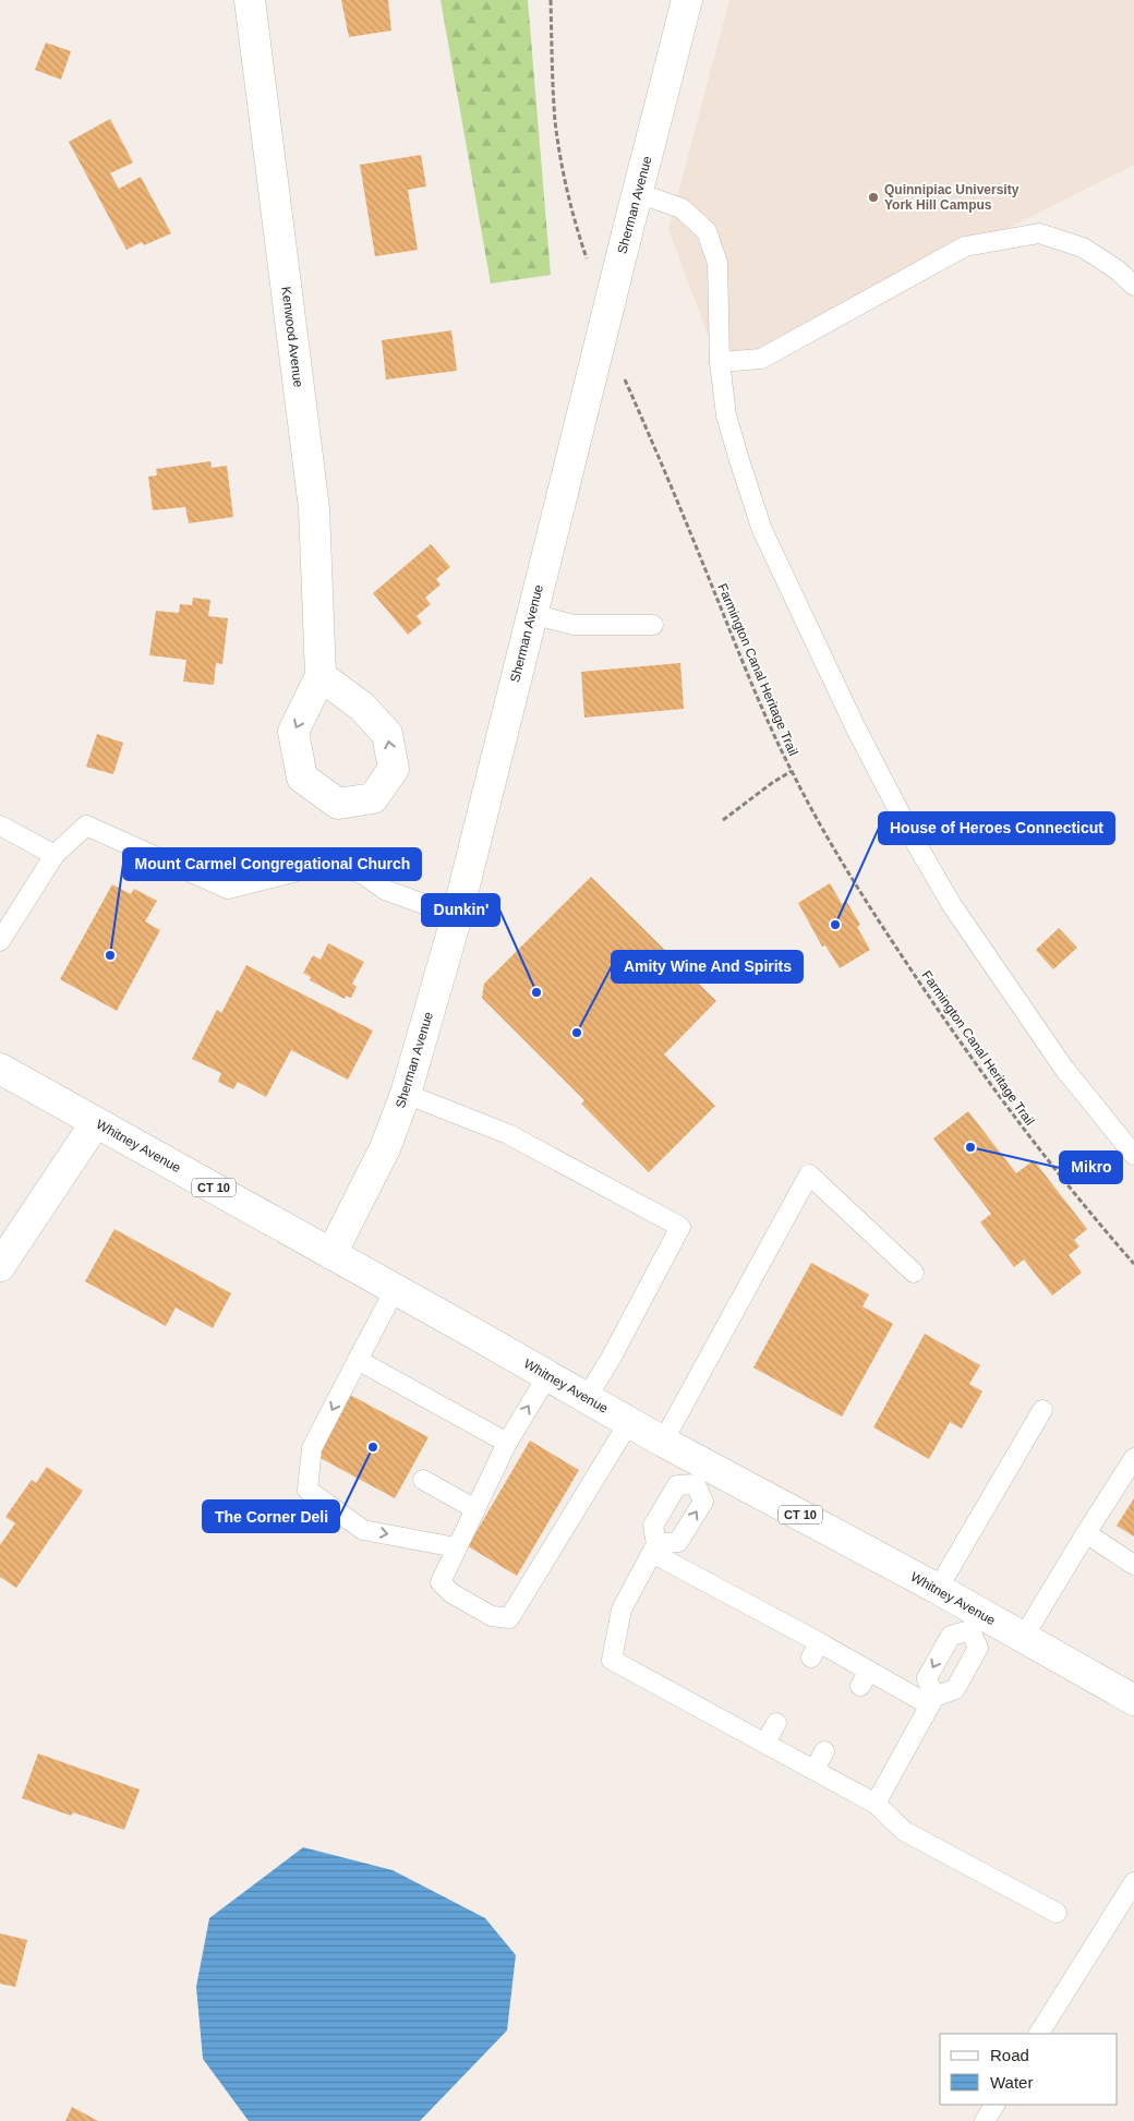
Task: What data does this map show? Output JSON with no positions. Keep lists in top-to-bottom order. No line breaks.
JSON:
{"streets":{"main road":["Sherman Avenue","Kenwood Avenue","Whitney Avenue","CT 10"],"path":["Farmington Canal Heritage Trail"]},"crossings":[["Sherman Avenue","Whitney Avenue"]],"places":["Quinnipiac University York Hill Campus","House of Heroes Connecticut","Mount Carmel Congregational Church","Dunkin'","Amity Wine And Spirits","Mikro","The Corner Deli"],"legend":["Road","Water"]}
